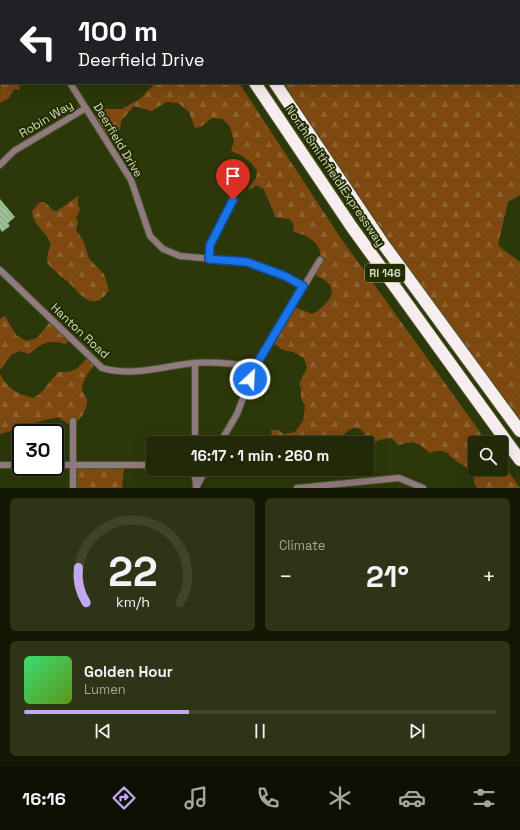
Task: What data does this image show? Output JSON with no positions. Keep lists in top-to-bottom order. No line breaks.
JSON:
{"streets":{"highway":["North Smithfield Expressway","RI 146"],"street":["Robin Way","Deerfield Drive","Hanton Road"]},"crossings":[["Robin Way","Deerfield Drive"]],"page":{"turn":["100 m","Deerfield Drive"],"limit":"30","trip":"16:17 · 1 min · 260 m","tile":"Climate","heat":["−","21°","+"],"song":["Golden Hour","Lumen"],"tabs":"16:16","gauge":["22","km/h"]}}
